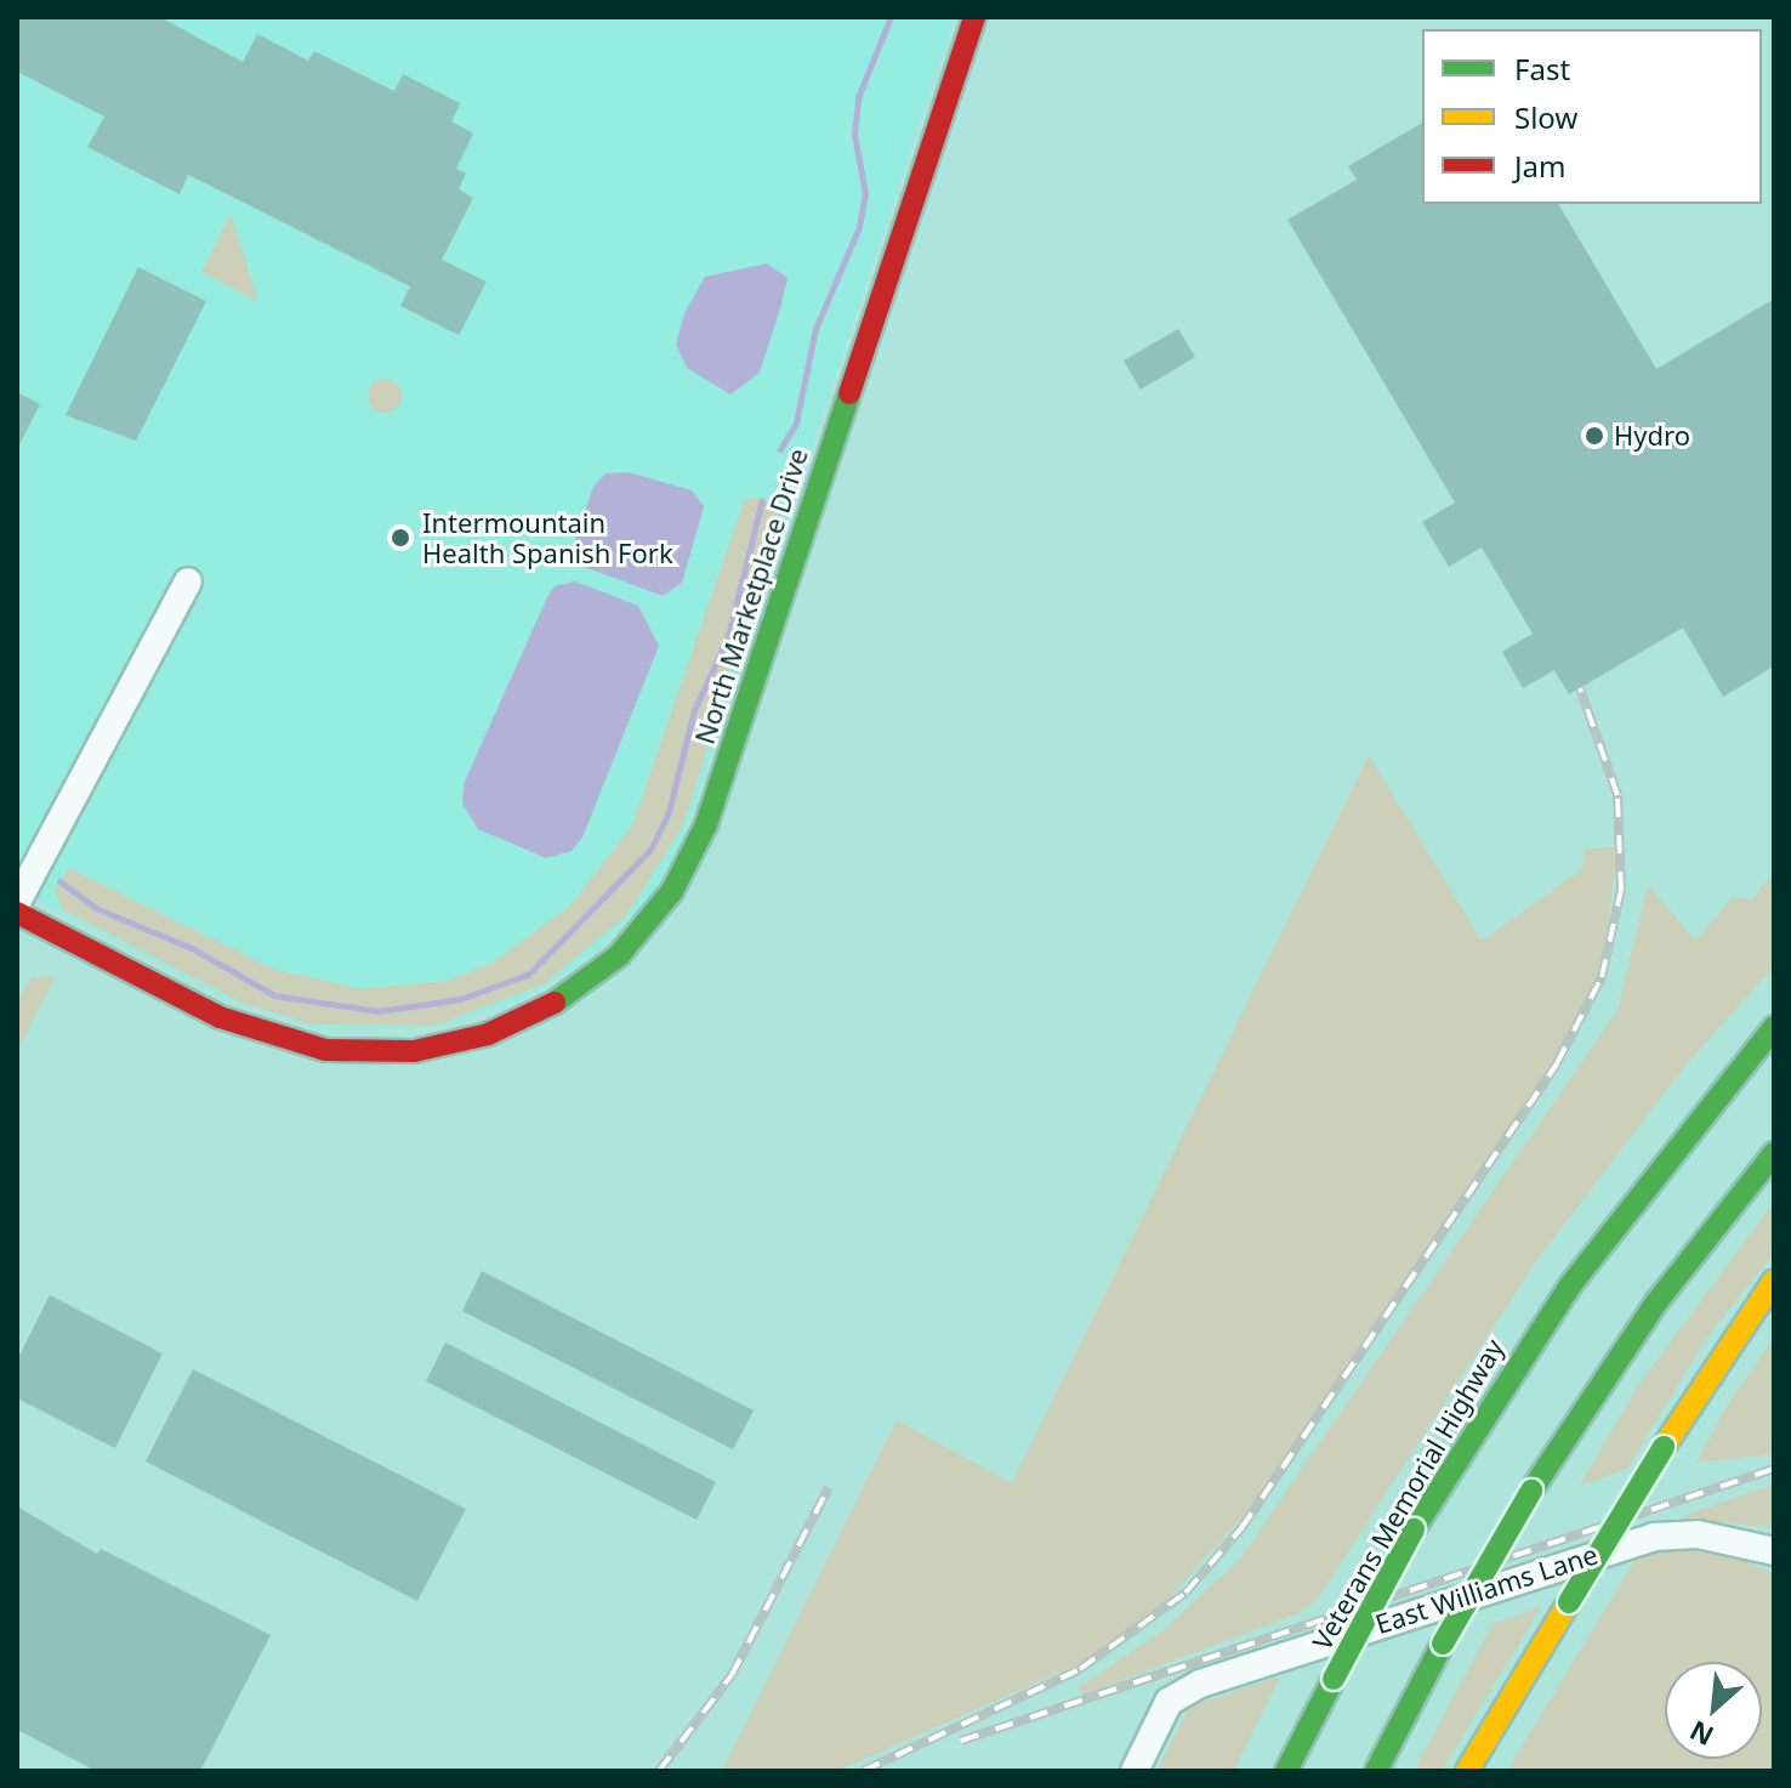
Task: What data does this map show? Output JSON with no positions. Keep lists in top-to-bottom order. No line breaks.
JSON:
{"streets":{"main road":["North Marketplace Drive","Veterans Memorial Highway"],"street":["East Williams Lane"]},"places":["Hydro","Intermountain Health Spanish Fork"],"legend":["Fast","Slow","Jam"],"north":"bottom left"}
